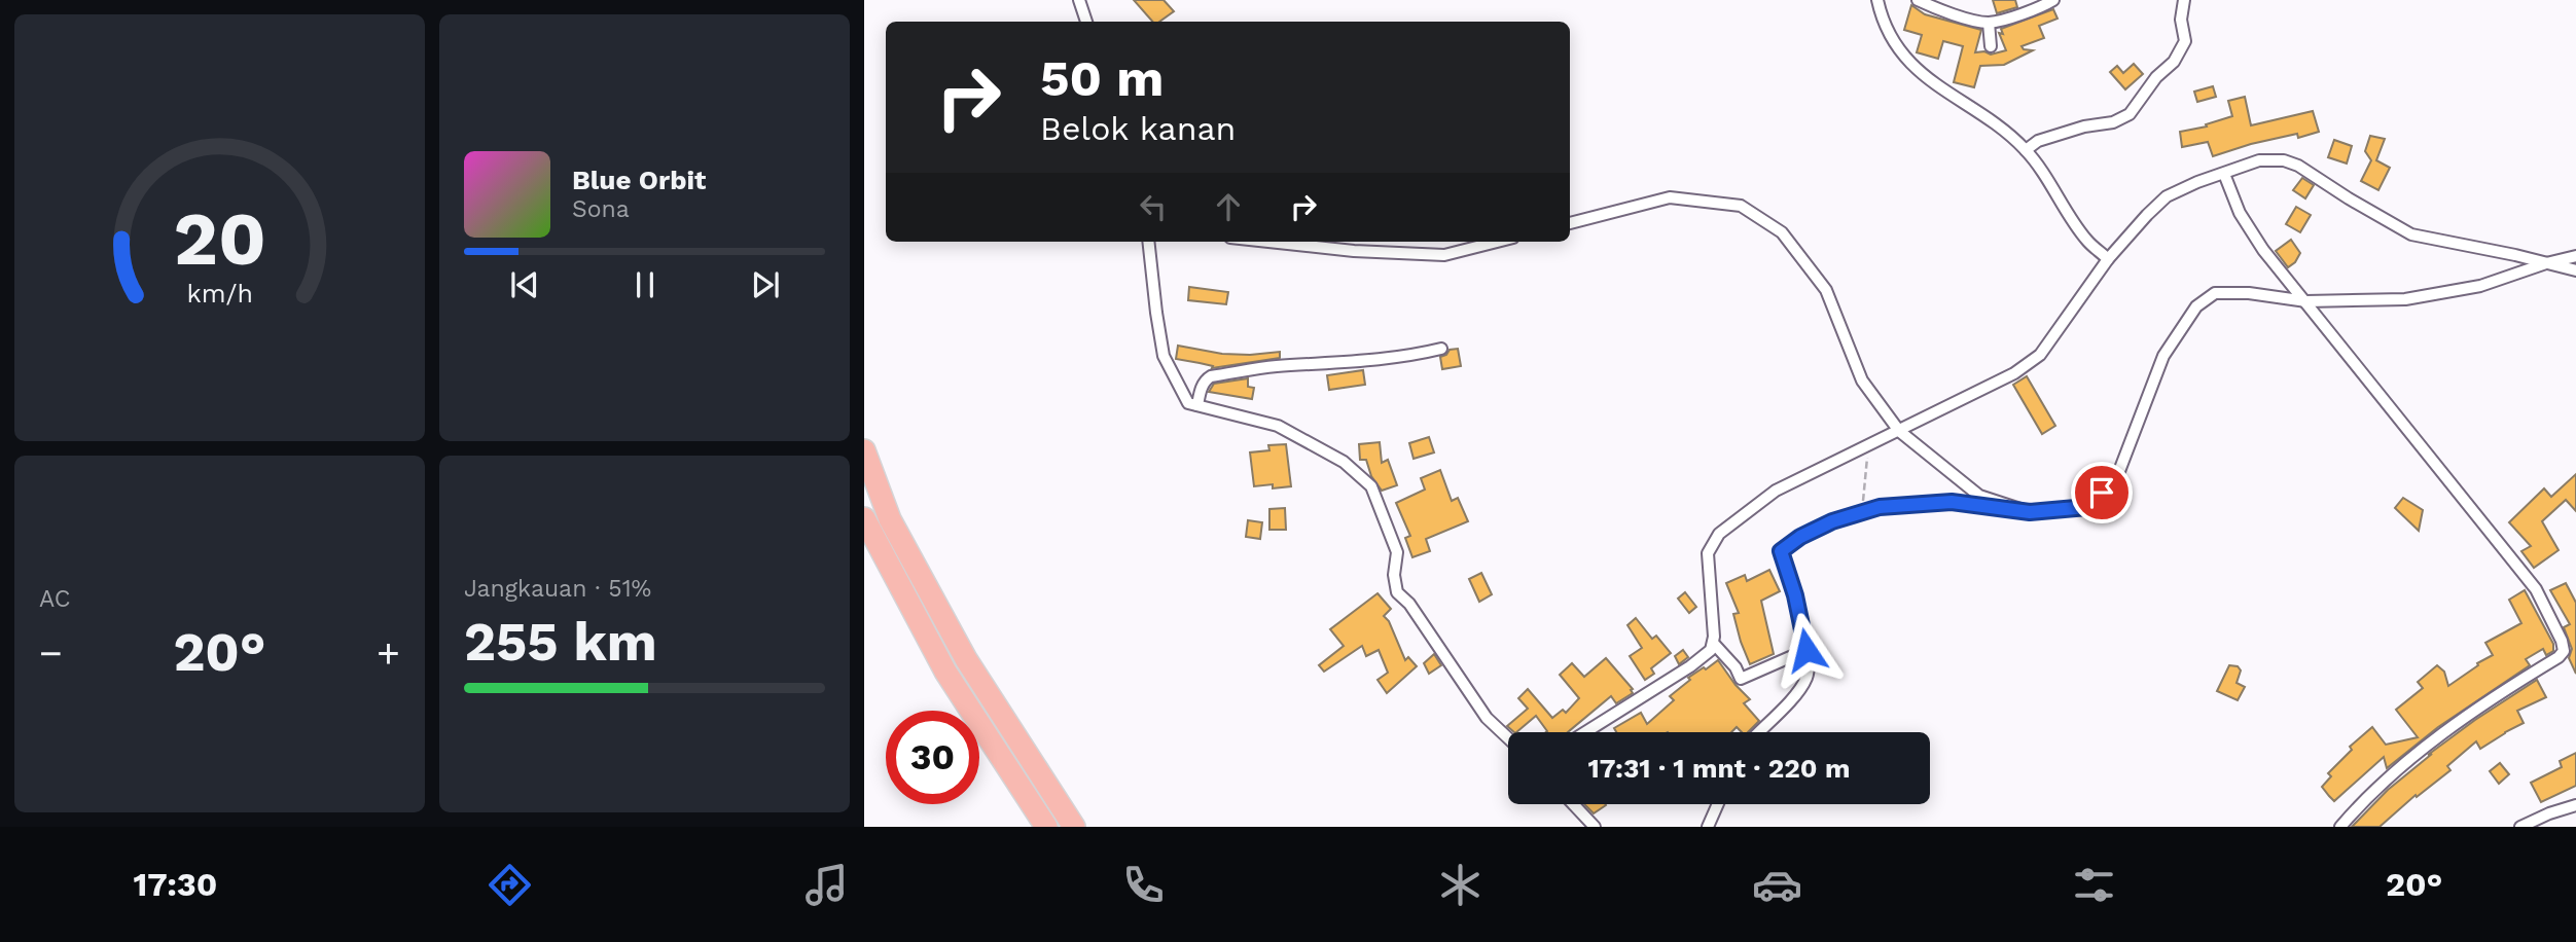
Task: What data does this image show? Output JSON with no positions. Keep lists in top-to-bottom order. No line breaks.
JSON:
{"page":{"turn":["50 m","Belok kanan"],"song":["Blue Orbit","Sona"],"tile":["AC",["Jangkauan · 51%","255 km"]],"heat":["−","20°","+"],"limit":"30","trip":"17:31 · 1 mnt · 220 m","tabs":["17:30","20°"],"gauge":["20","km/h"]}}
